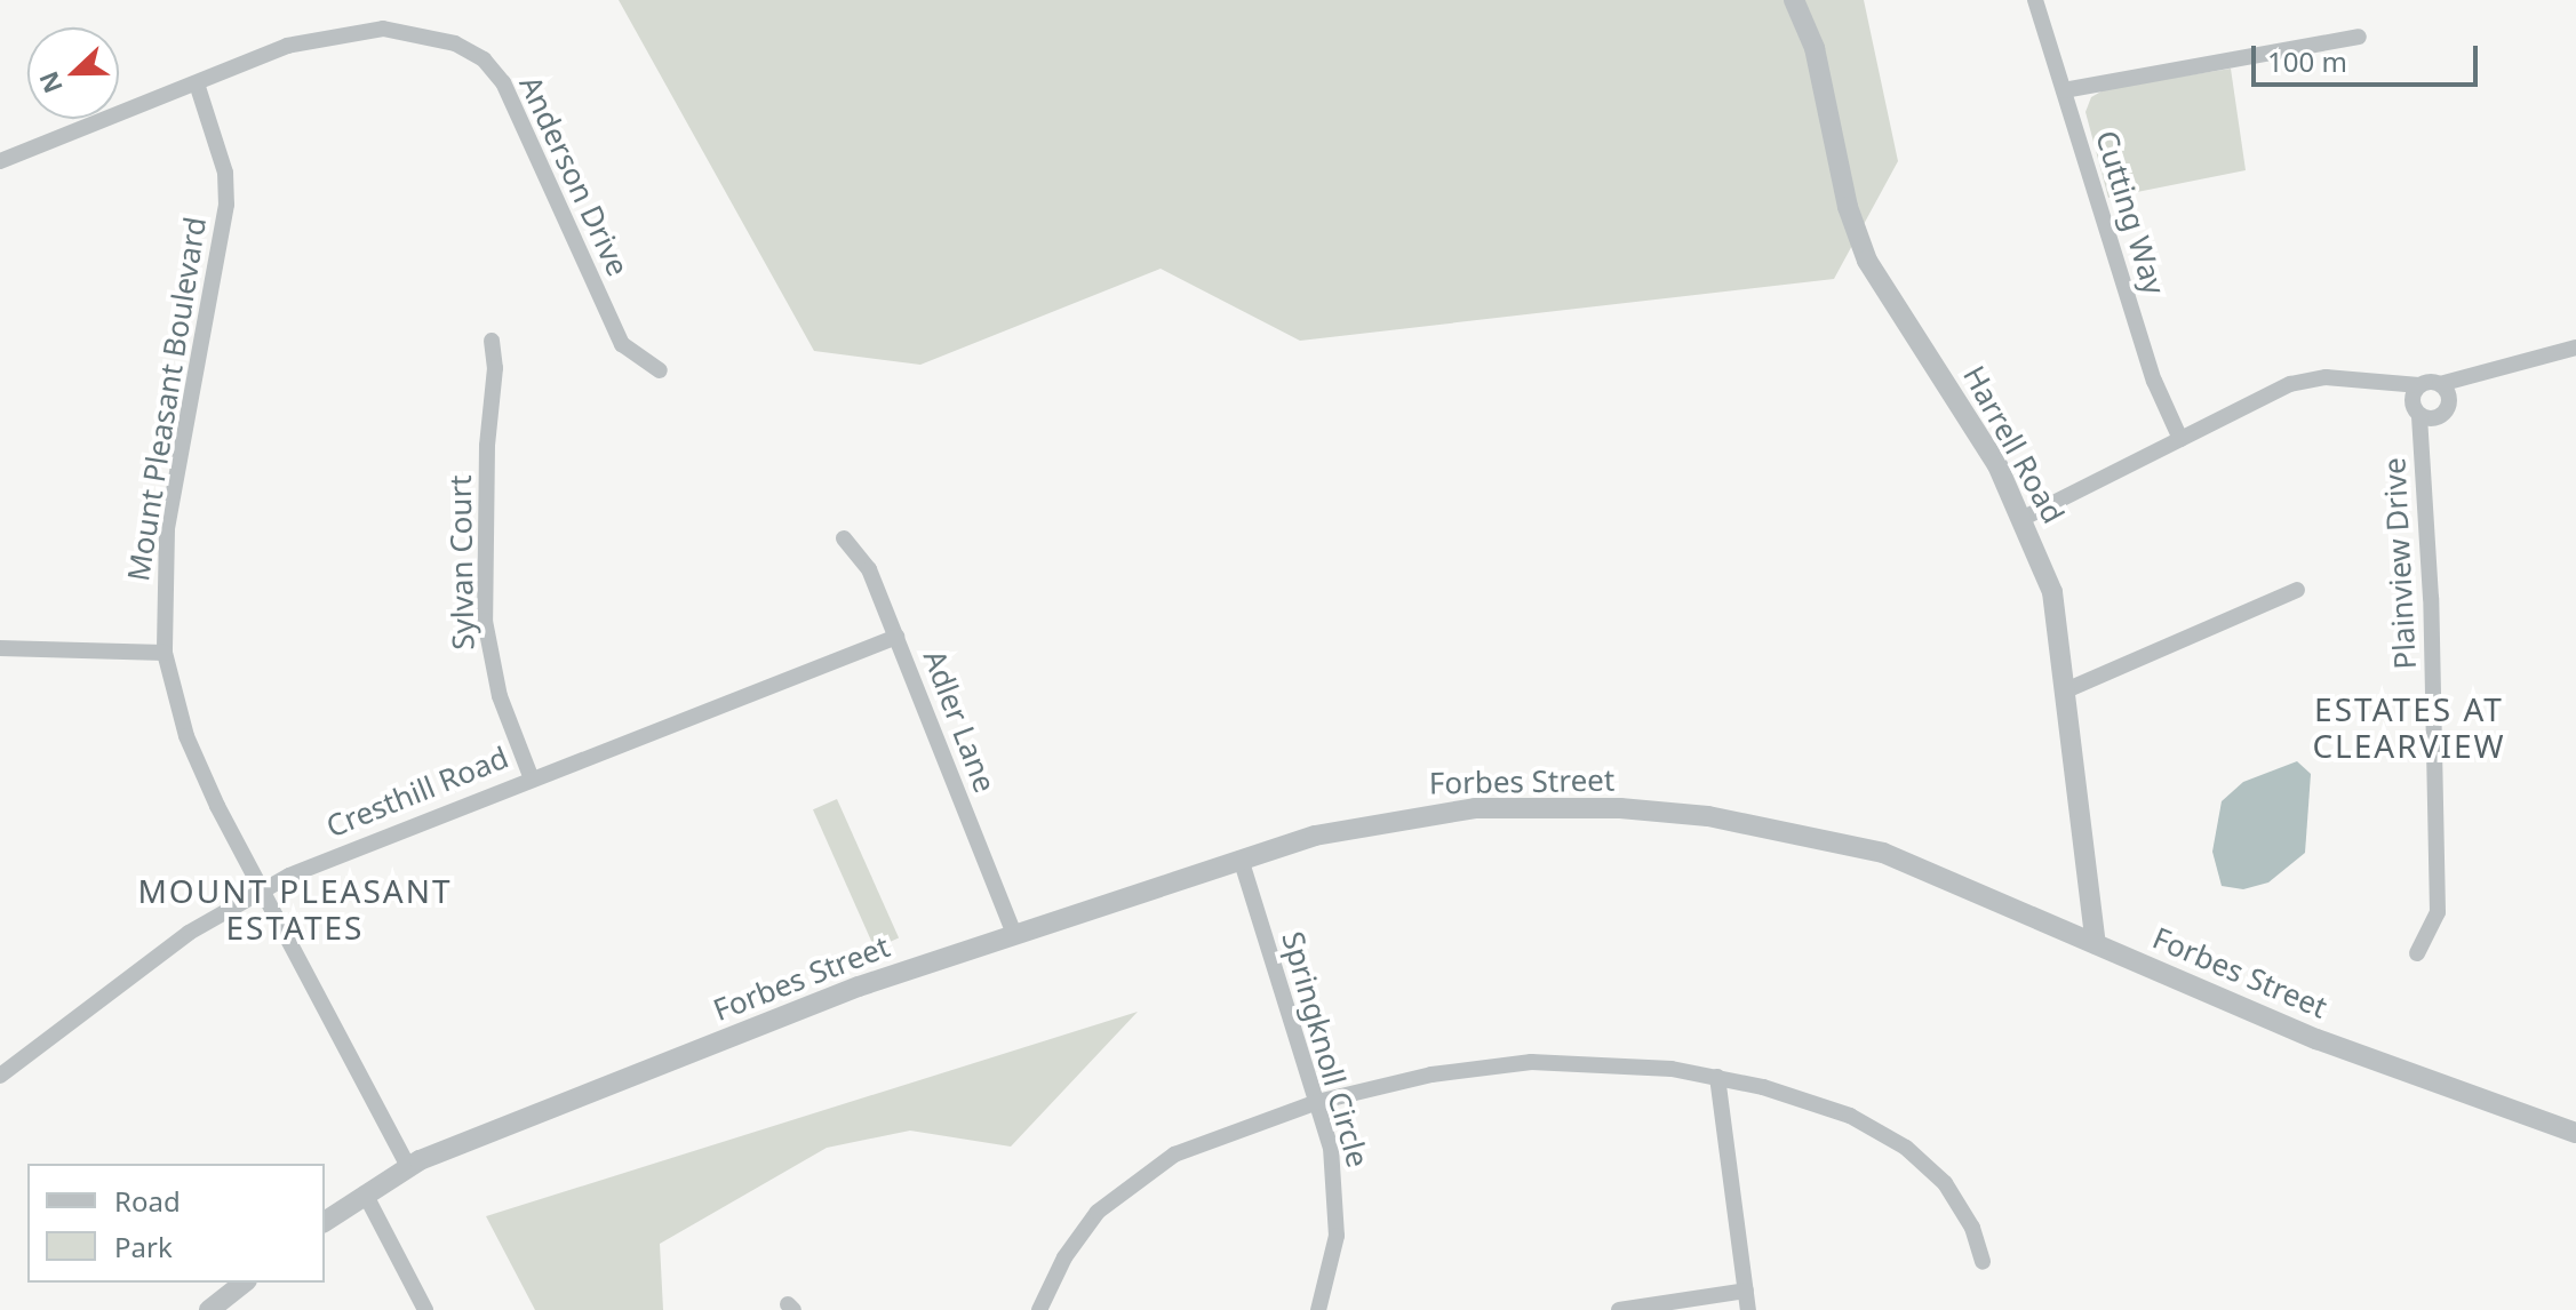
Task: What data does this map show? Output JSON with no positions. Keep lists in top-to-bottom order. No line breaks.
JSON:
{"streets":{"street":["Anderson Drive","Cutting Way","Mount Pleasant Boulevard","Harrell Road","Sylvan Court","Plainview Drive","Adler Lane","Forbes Street","Cresthill Road","Springknoll Circle"]},"crossings":[["Anderson Drive","Mount Pleasant Boulevard"],["Mount Pleasant Boulevard","Forbes Street"],["Mount Pleasant Boulevard","Cresthill Road"],["Harrell Road","Forbes Street"],["Sylvan Court","Cresthill Road"],["Adler Lane","Forbes Street"],["Adler Lane","Cresthill Road"],["Forbes Street","Springknoll Circle"]],"districts":["ESTATES AT CLEARVIEW","MOUNT PLEASANT ESTATES"],"legend":["Road","Park"],"scale_bar":"100 m","north":"left"}
